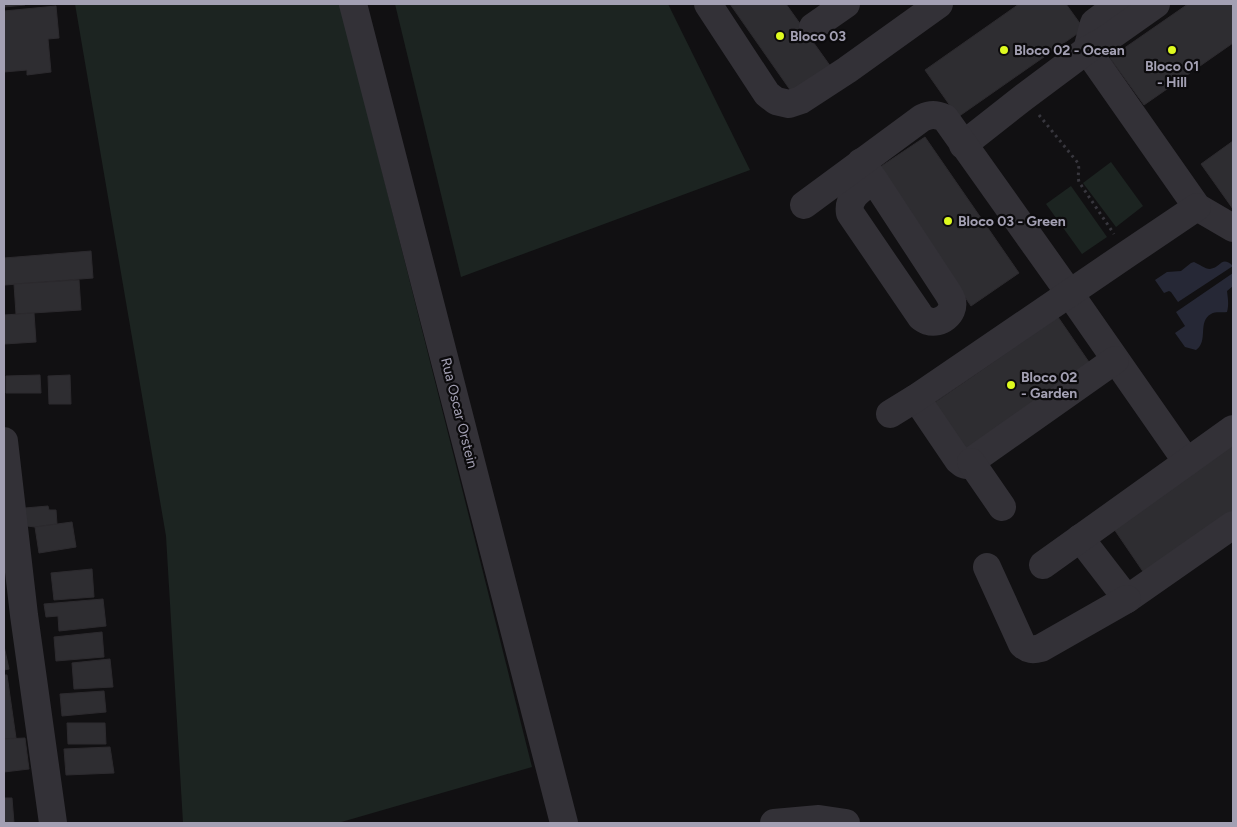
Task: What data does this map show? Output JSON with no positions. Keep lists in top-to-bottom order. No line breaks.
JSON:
{"streets":{"street":["Rua Oscar Orstein"]},"places":["Bloco 03","Bloco 02 - Ocean","Bloco 01 - Hill","Bloco 03 - Green","Bloco 02 - Garden"]}
